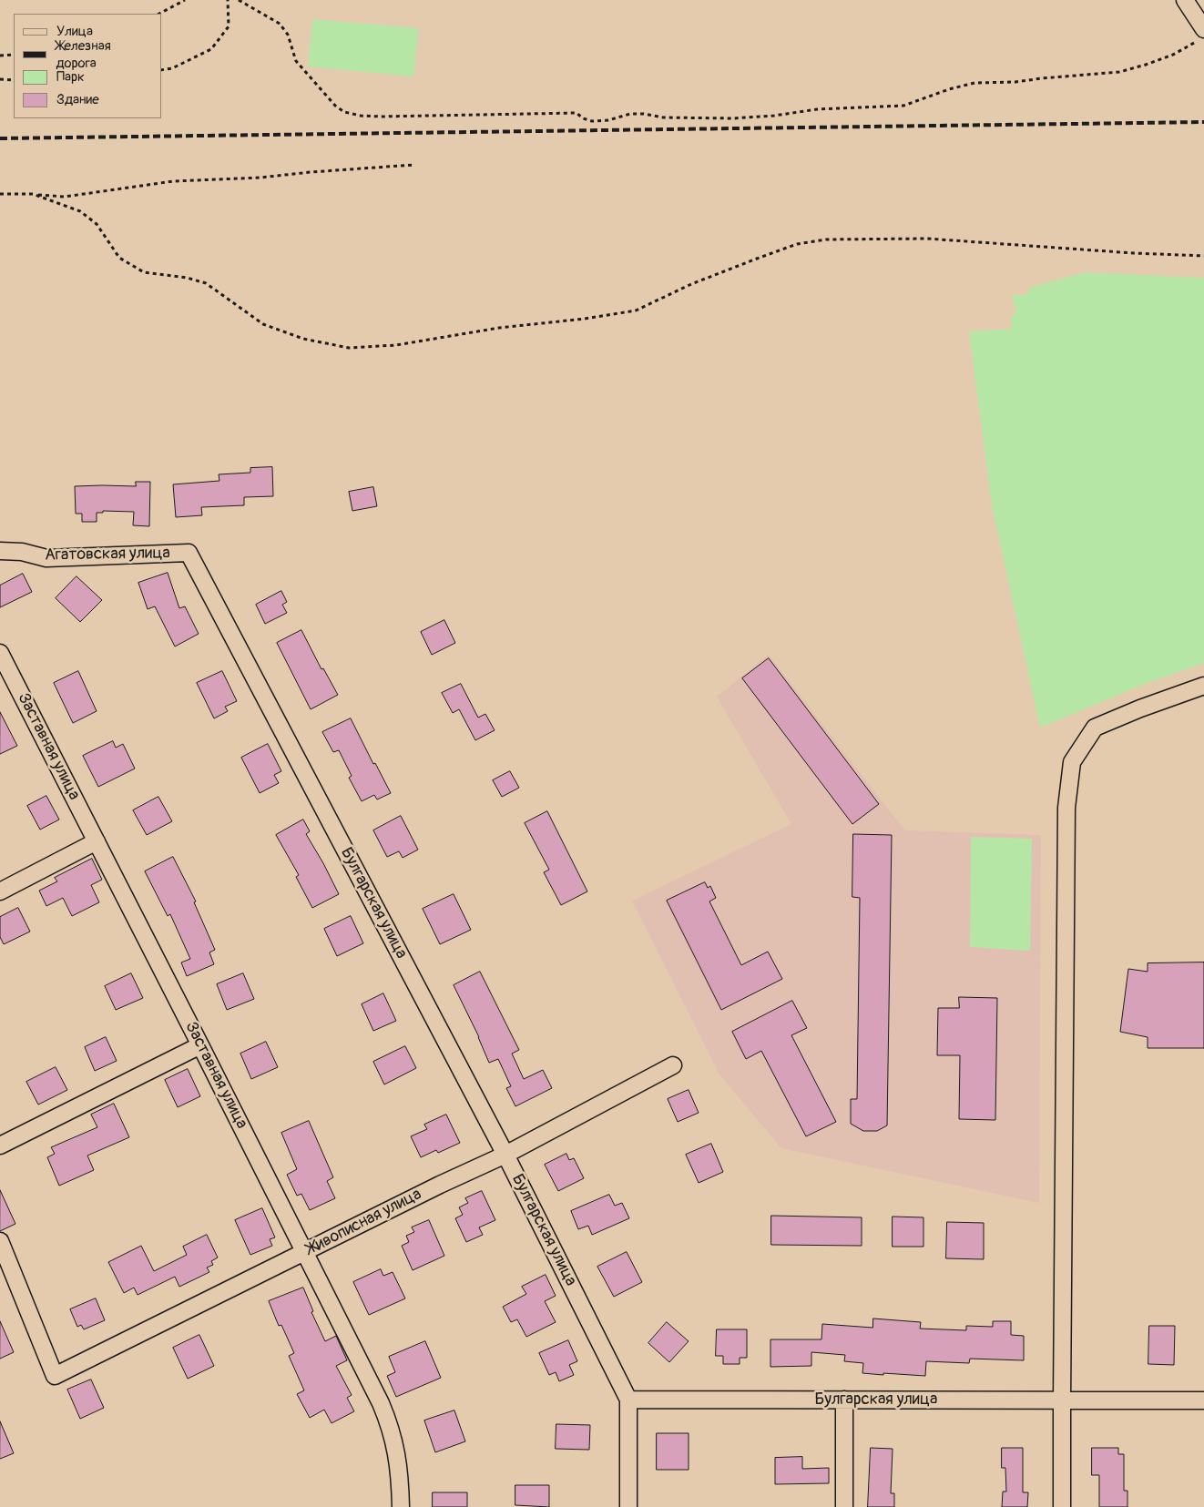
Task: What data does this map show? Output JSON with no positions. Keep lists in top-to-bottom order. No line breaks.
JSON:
{"streets":{"street":["Агатовская улица","Заставная улица","Булгарская улица","Живописная улица"]},"crossings":[["Агатовская улица","Булгарская улица"],["Заставная улица","Живописная улица"],["Булгарская улица","Живописная улица"]],"legend":["Улица","Железная дорога","Парк","Здание"]}
